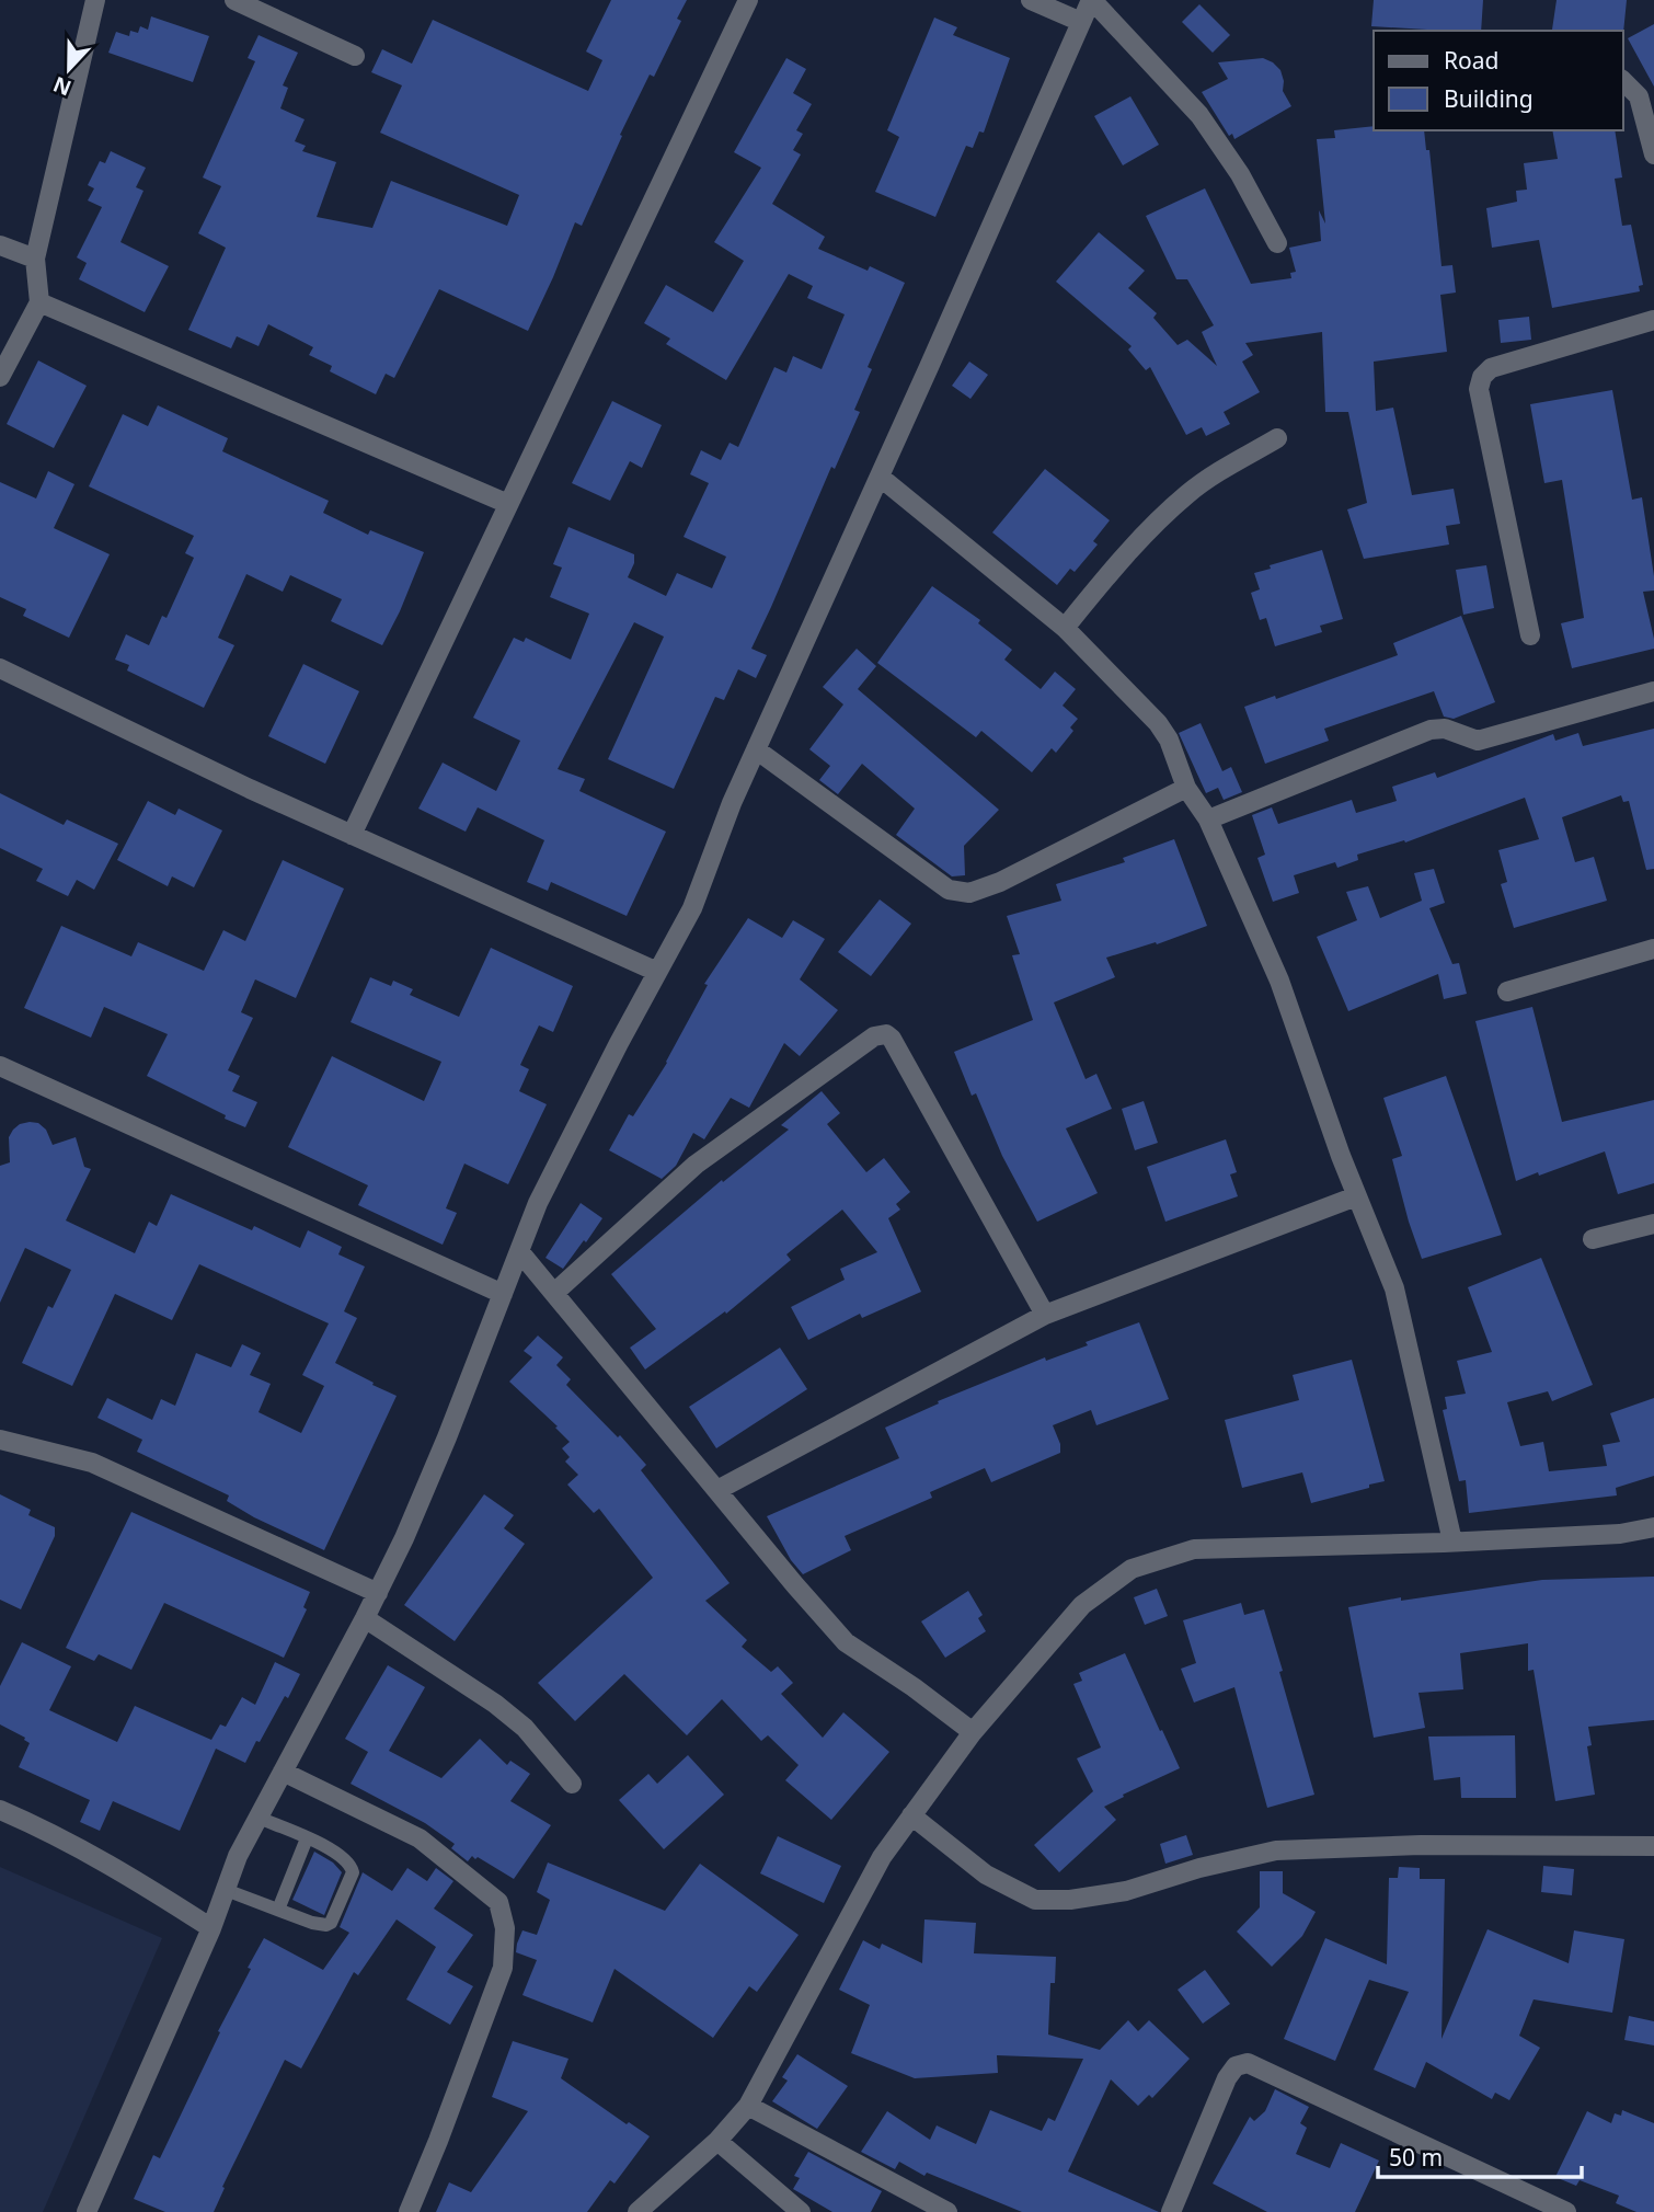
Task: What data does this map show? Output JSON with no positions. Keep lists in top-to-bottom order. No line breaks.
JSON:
{"legend":["Road","Building"],"scale_bar":"50 m","north":"bottom"}
